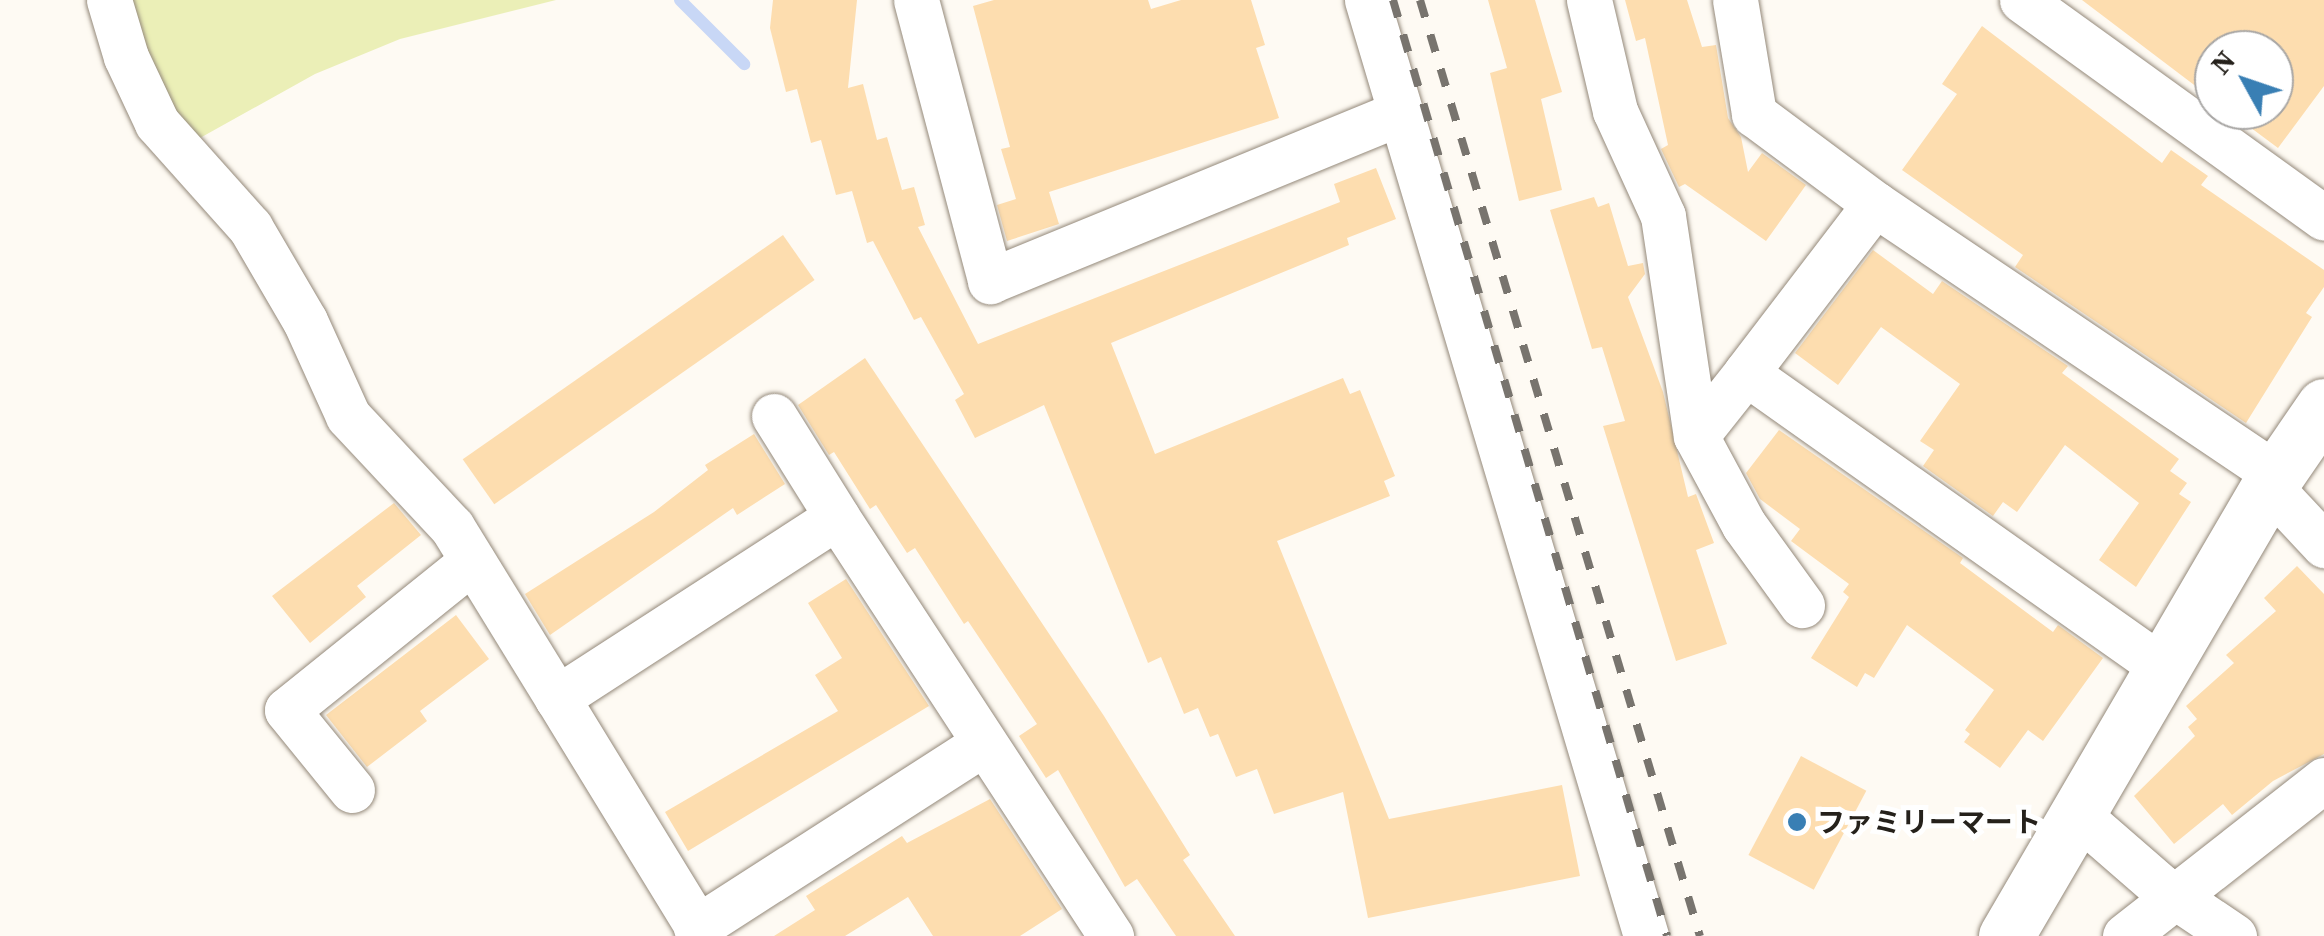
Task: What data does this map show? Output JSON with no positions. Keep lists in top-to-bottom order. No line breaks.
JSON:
{"places":["ファミリーマート"],"north":"top left"}
